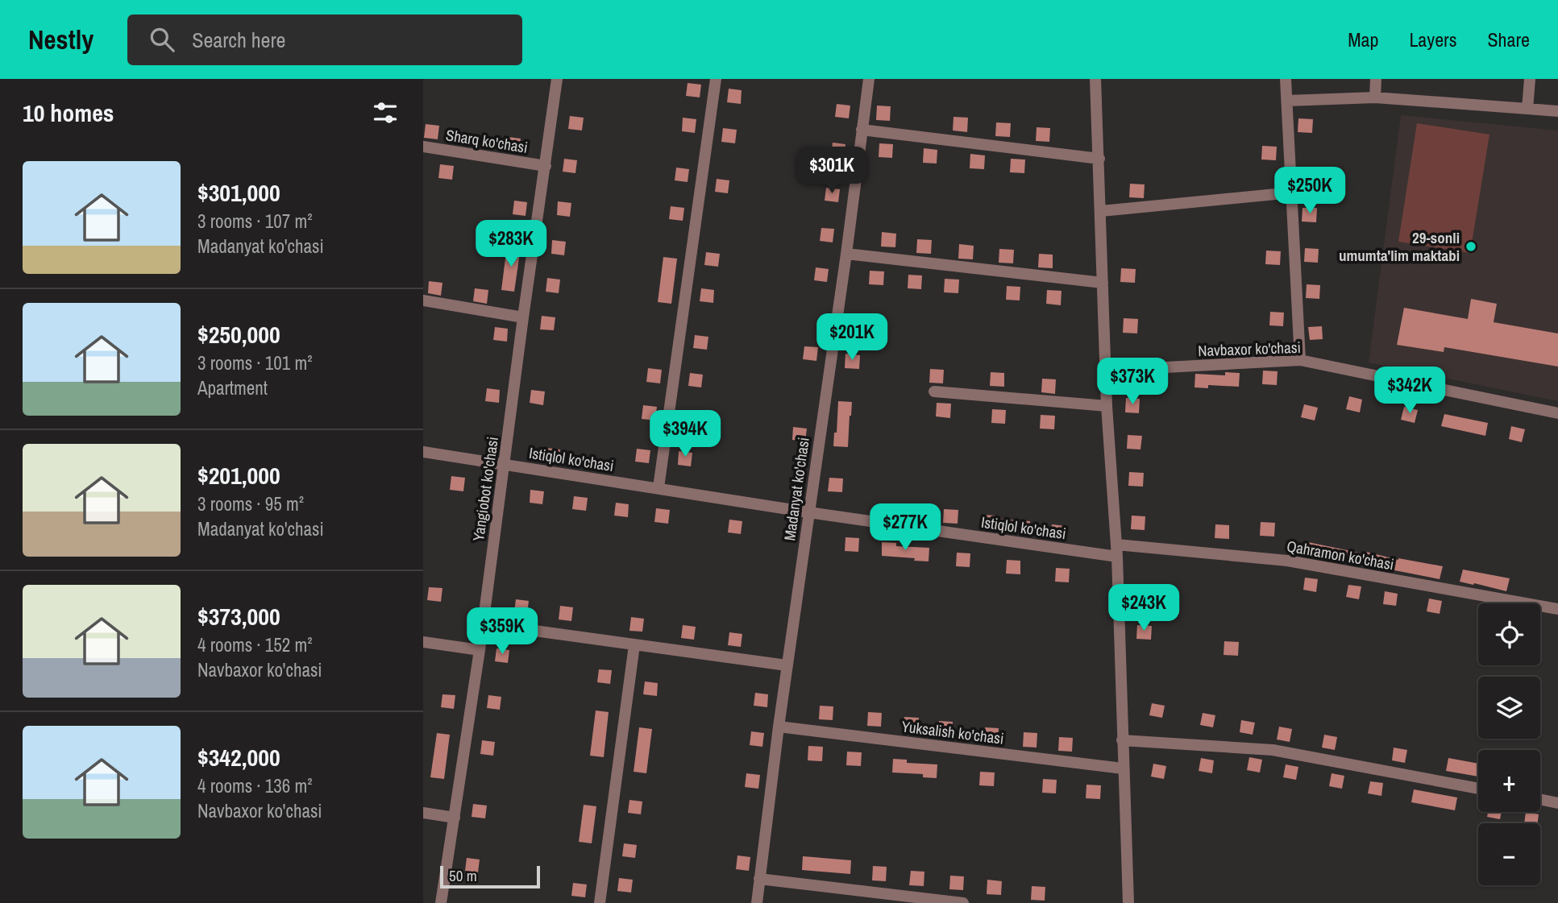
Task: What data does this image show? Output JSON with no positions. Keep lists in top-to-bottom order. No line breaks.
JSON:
{"streets":{"street":["Sharq ko'chasi","Navbaxor ko'chasi","Istiqlol ko'chasi","Yangiobot ko'chasi","Madanyat ko'chasi","Qahramon ko'chasi","Yuksalish ko'chasi"]},"crossings":[["Sharq ko'chasi","Yangiobot ko'chasi"],["Istiqlol ko'chasi","Yangiobot ko'chasi"],["Istiqlol ko'chasi","Madanyat ko'chasi"],["Istiqlol ko'chasi","Qahramon ko'chasi"],["Madanyat ko'chasi","Yuksalish ko'chasi"]],"places":["29-sonli umumta'lim maktabi"],"scale_bar":"50 m","page":{"header":"Nestly","search":"Search here","nav":["Map","Layers","Share"],"heading":"10 homes","list":[{"name":"$301,000","note":"3 rooms · 107 m² · Madanyat ko'chasi"},{"name":"$250,000","note":"3 rooms · 101 m² · Apartment"},{"name":"$201,000","note":"3 rooms · 95 m² · Madanyat ko'chasi"},{"name":"$373,000","note":"4 rooms · 152 m² · Navbaxor ko'chasi"},{"name":"$342,000","note":"4 rooms · 136 m² · Navbaxor ko'chasi"}],"price":["$301K","$250K","$283K","$201K","$373K","$342K","$394K","$277K","$243K","$359K"],"map_buttons":["+","−"],"scale":"50 m"}}
